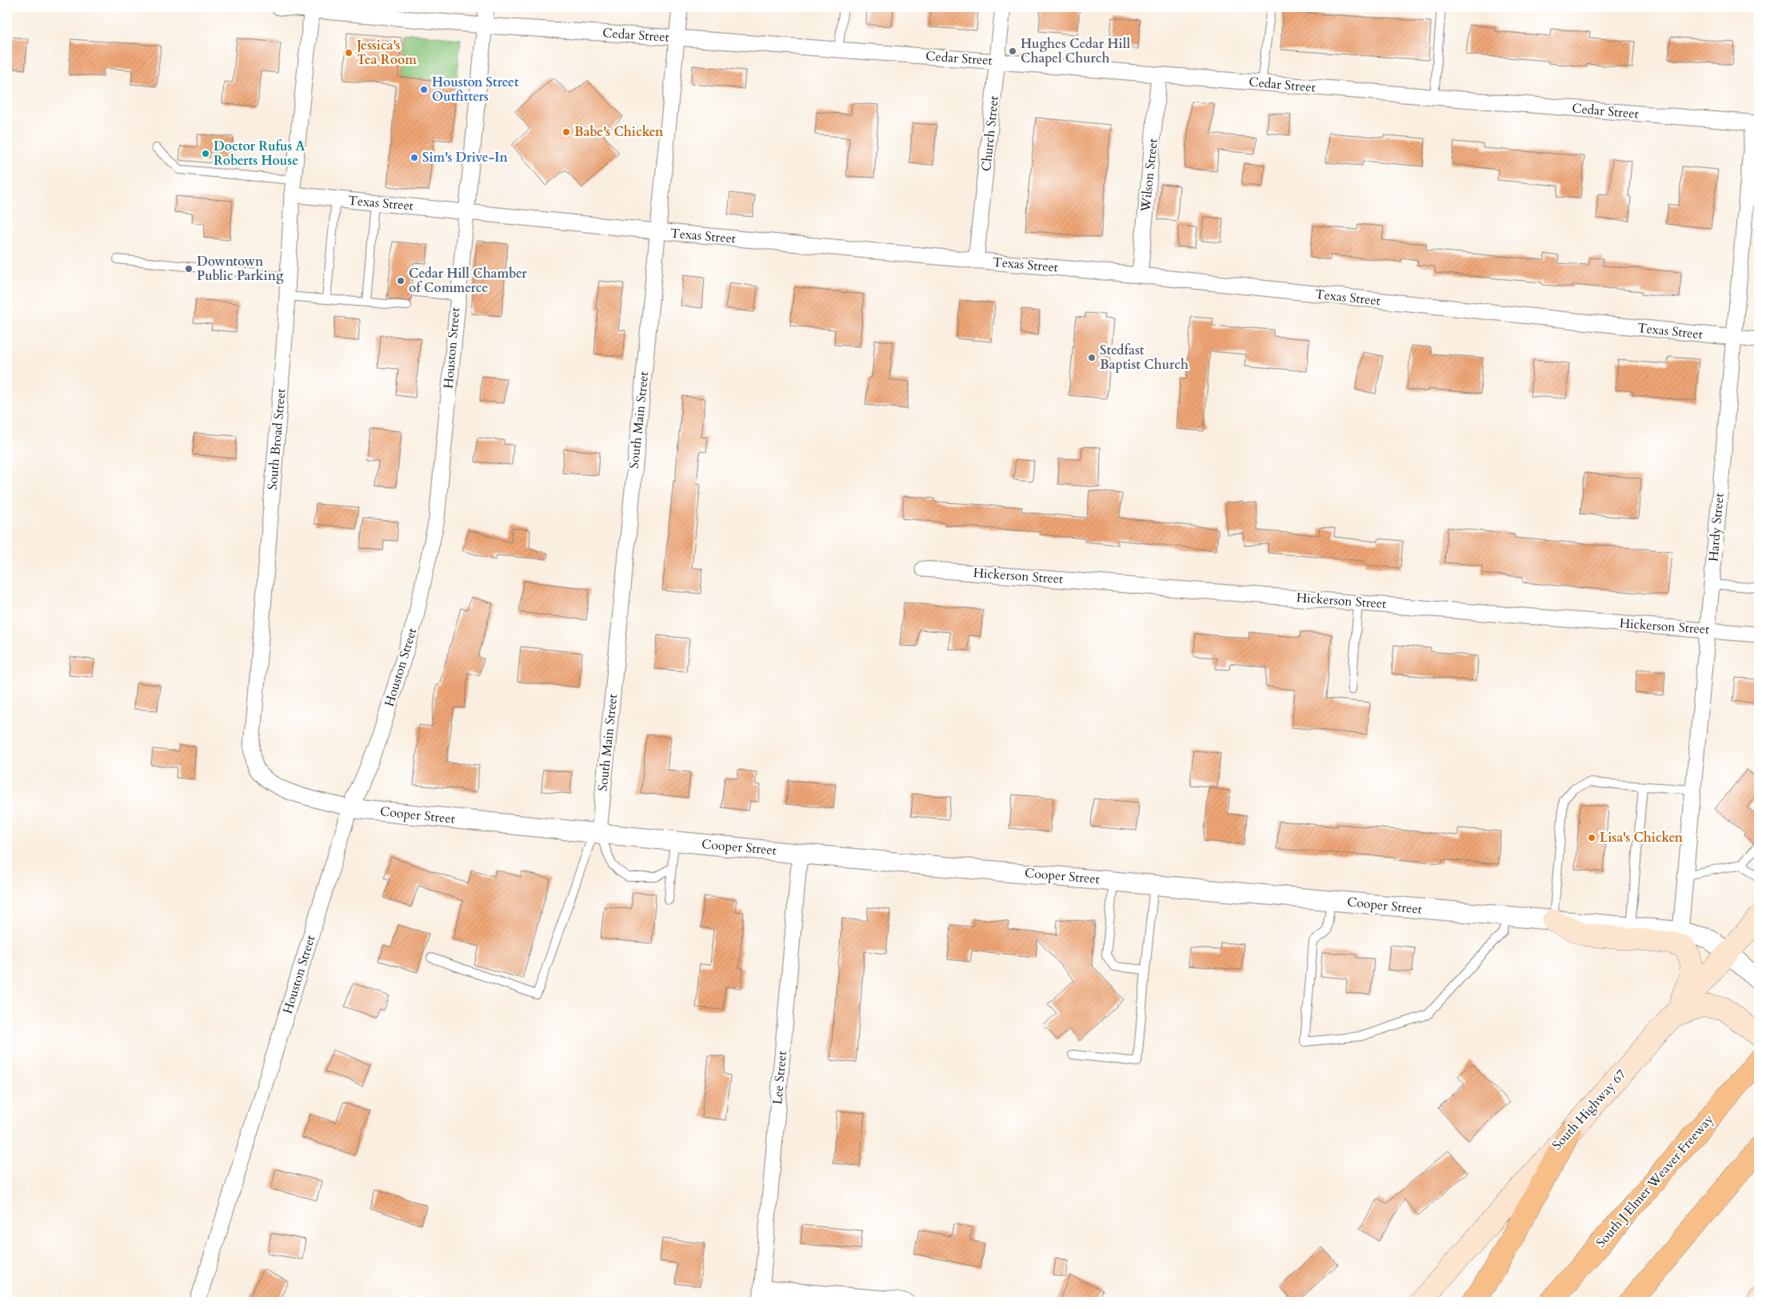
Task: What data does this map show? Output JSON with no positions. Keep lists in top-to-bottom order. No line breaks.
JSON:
{"streets":{"highway":["South J Elmer Weaver Freeway"],"main road":["South Highway 67"],"street":["Cedar Street","Church Street","Wilson Street","Texas Street","Houston Street","South Main Street","South Broad Street","Hardy Street","Hickerson Street","Cooper Street","Lee Street"]},"crossings":[["Cedar Street","Church Street"],["Cedar Street","Wilson Street"],["Cedar Street","Houston Street"],["Cedar Street","South Main Street"],["Cedar Street","South Broad Street"],["Cedar Street","Hardy Street"],["Church Street","Texas Street"],["Wilson Street","Texas Street"],["Texas Street","Houston Street"],["Texas Street","South Main Street"],["Texas Street","South Broad Street"],["Texas Street","Hardy Street"],["Houston Street","South Broad Street"],["Houston Street","Cooper Street"],["South Main Street","Cooper Street"],["South Broad Street","Cooper Street"],["Hardy Street","Hickerson Street"],["Hardy Street","Cooper Street"],["Cooper Street","Lee Street"],["Cooper Street","South Highway 67"]],"places":["Hughes Cedar Hill Chapel Church","Jessica's Tea Room","Houston Street Outfitters","Babe's Chicken","Doctor Rufus A Roberts House","Sim's Drive-In","Downtown Public Parking","Cedar Hill Chamber of Commerce","Stedfast Baptist Church","Lisa's Chicken"]}
